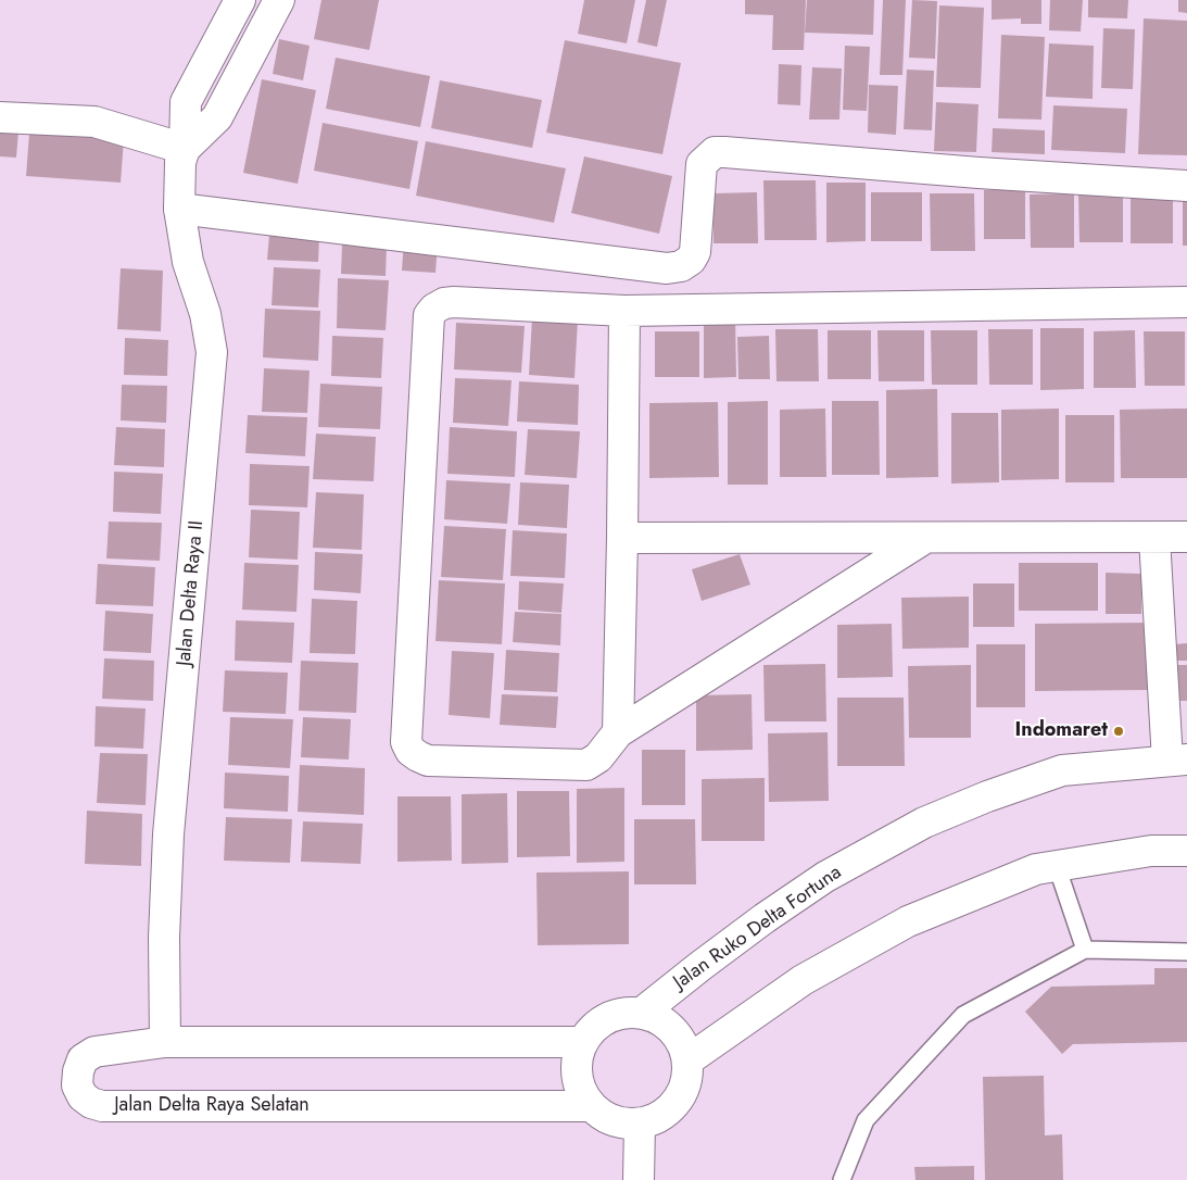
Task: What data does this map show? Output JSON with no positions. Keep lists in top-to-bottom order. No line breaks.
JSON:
{"streets":{"street":["Jalan Delta Raya II","Jalan Ruko Delta Fortuna","Jalan Delta Raya Selatan"]},"crossings":[["Jalan Delta Raya II","Jalan Delta Raya Selatan"],["Jalan Ruko Delta Fortuna","Jalan Delta Raya Selatan"]],"places":["Indomaret"]}
